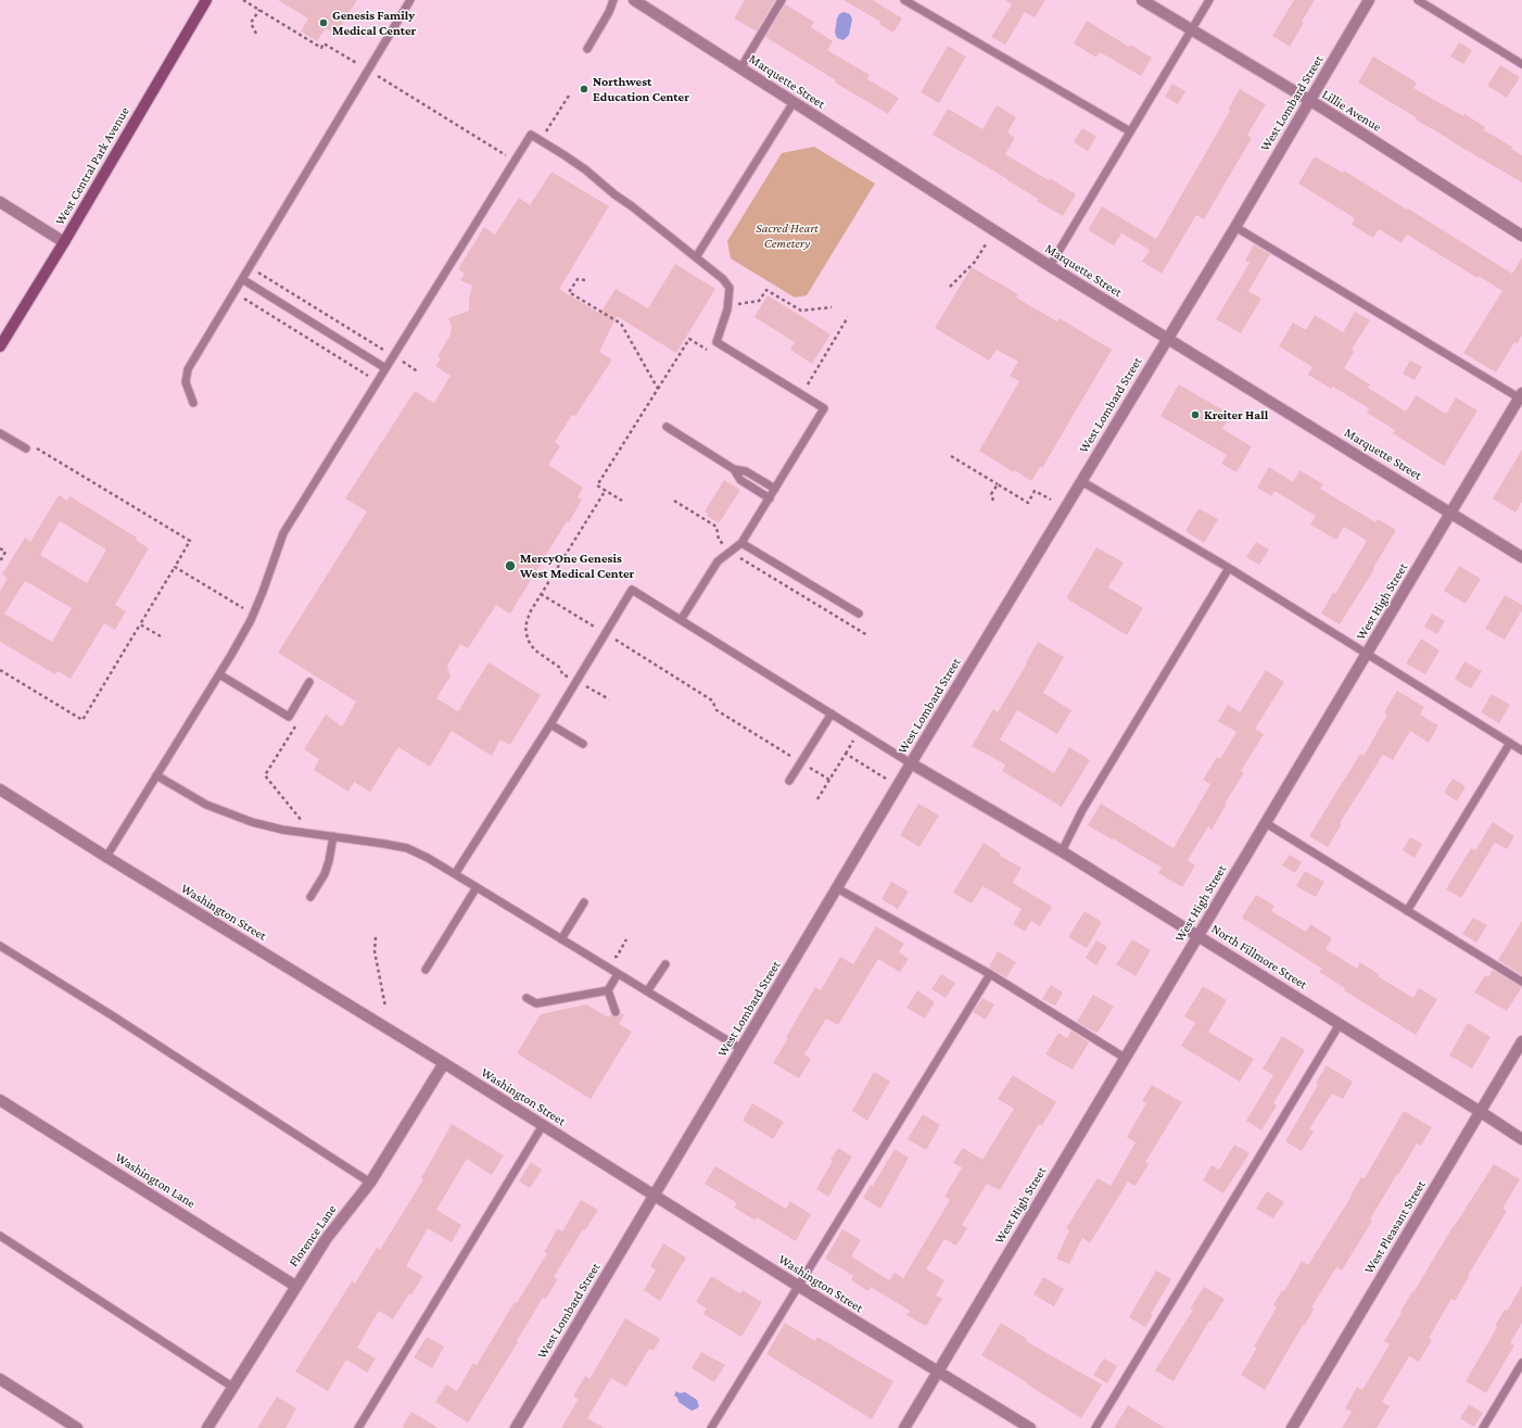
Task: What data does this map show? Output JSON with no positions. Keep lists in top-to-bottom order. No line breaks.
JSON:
{"streets":{"main road":["West Central Park Avenue"],"street":["Marquette Street","West Lombard Street","Lillie Avenue","West High Street","Washington Street","North Fillmore Street","Washington Lane","West Pleasant Street","Florence Lane"]},"crossings":[["Marquette Street","West Lombard Street"],["Marquette Street","West High Street"],["West Lombard Street","Lillie Avenue"],["West Lombard Street","Washington Street"],["West Lombard Street","North Fillmore Street"],["West High Street","Washington Street"],["West High Street","North Fillmore Street"],["Washington Street","Florence Lane"],["North Fillmore Street","West Pleasant Street"],["Washington Lane","Florence Lane"]],"parks":["Sacred Heart Cemetery"],"places":["Genesis Family Medical Center","Northwest Education Center","Kreiter Hall","MercyOne Genesis West Medical Center"]}
